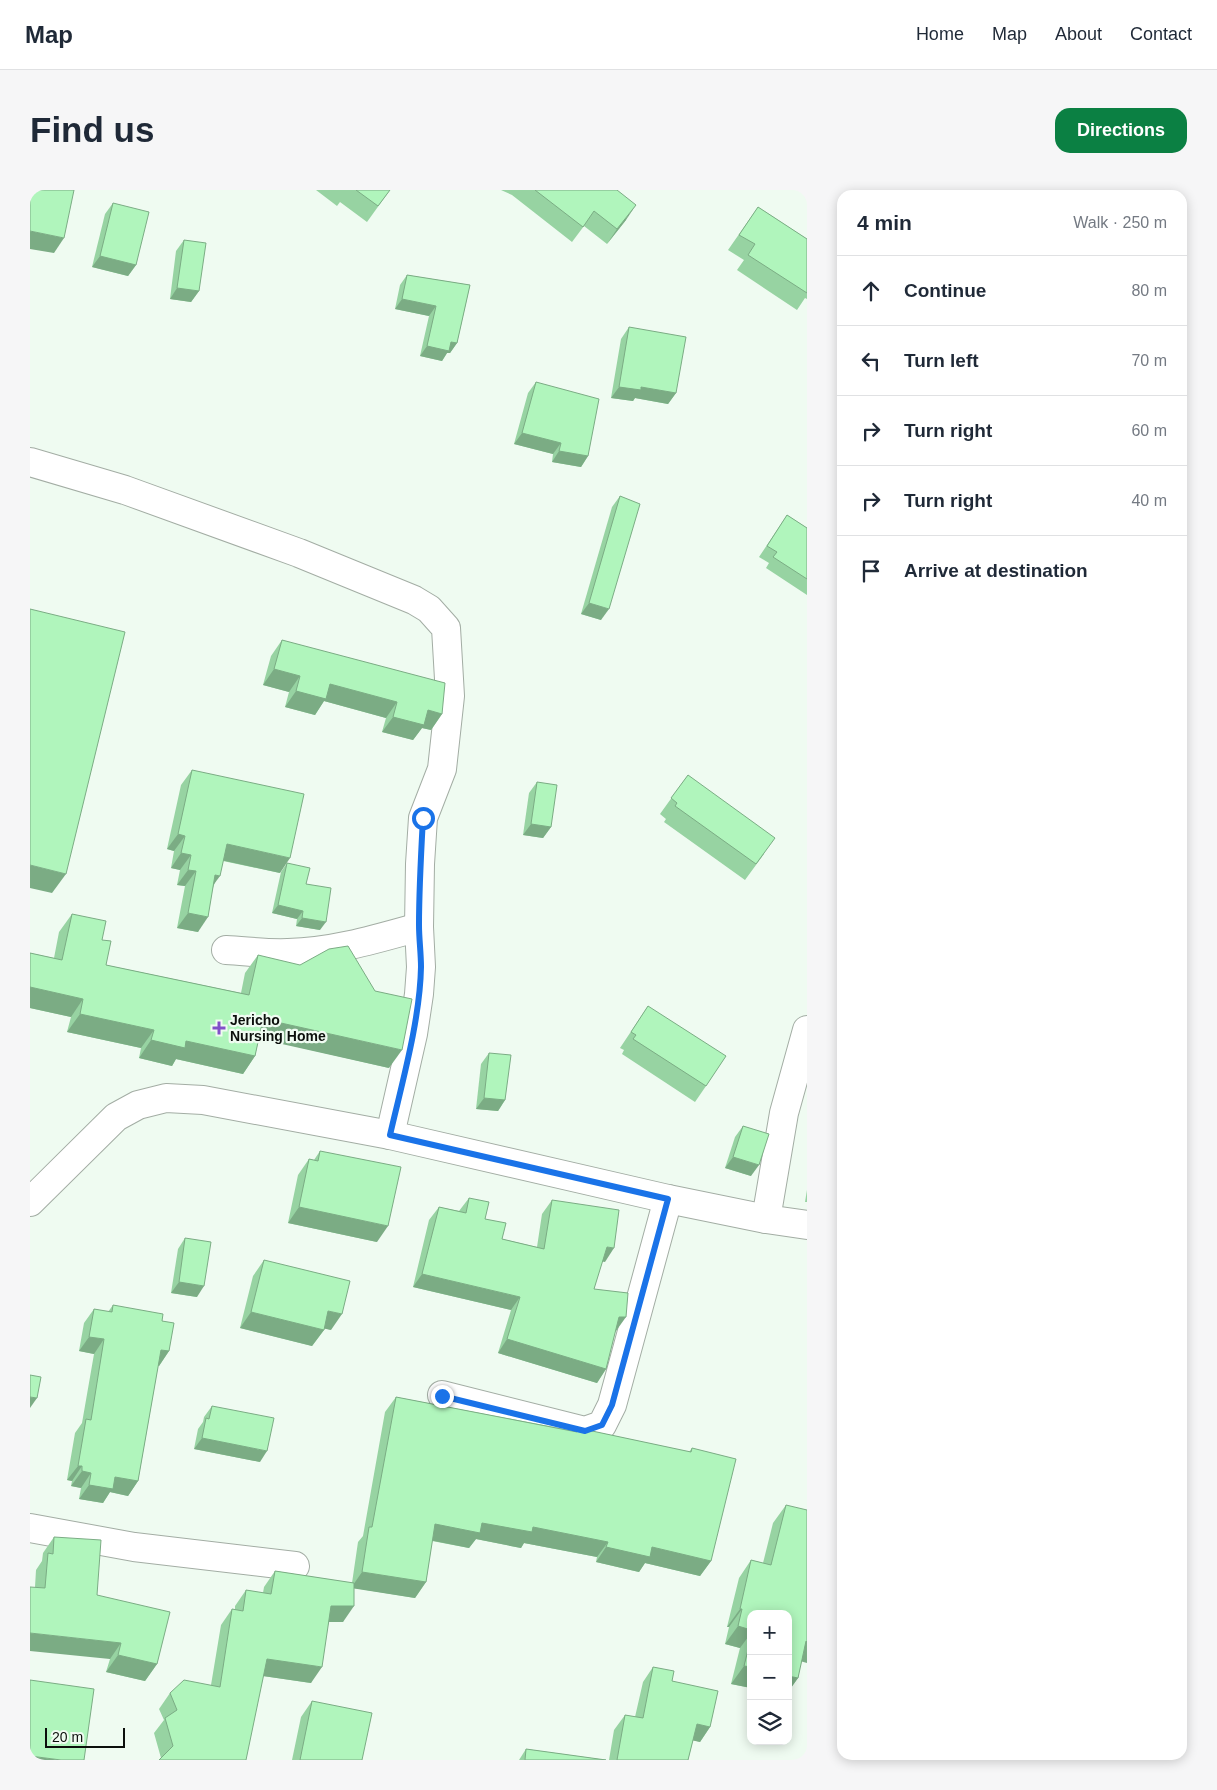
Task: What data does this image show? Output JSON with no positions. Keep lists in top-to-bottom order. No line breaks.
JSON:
{"places":{"health":["Jericho Nursing Home"]},"scale_bar":"20 m","page":{"header":"Map","nav":["Home","Map","About","Contact"],"buttons":"Directions","title":"Find us","heading":["4 min","Walk · 250 m"],"list":[["Continue","80 m"],["Turn left","70 m"],["Turn right","60 m"],["Turn right","40 m"],"Arrive at destination"],"map_buttons":["+","−"],"scale":"20 m"}}
